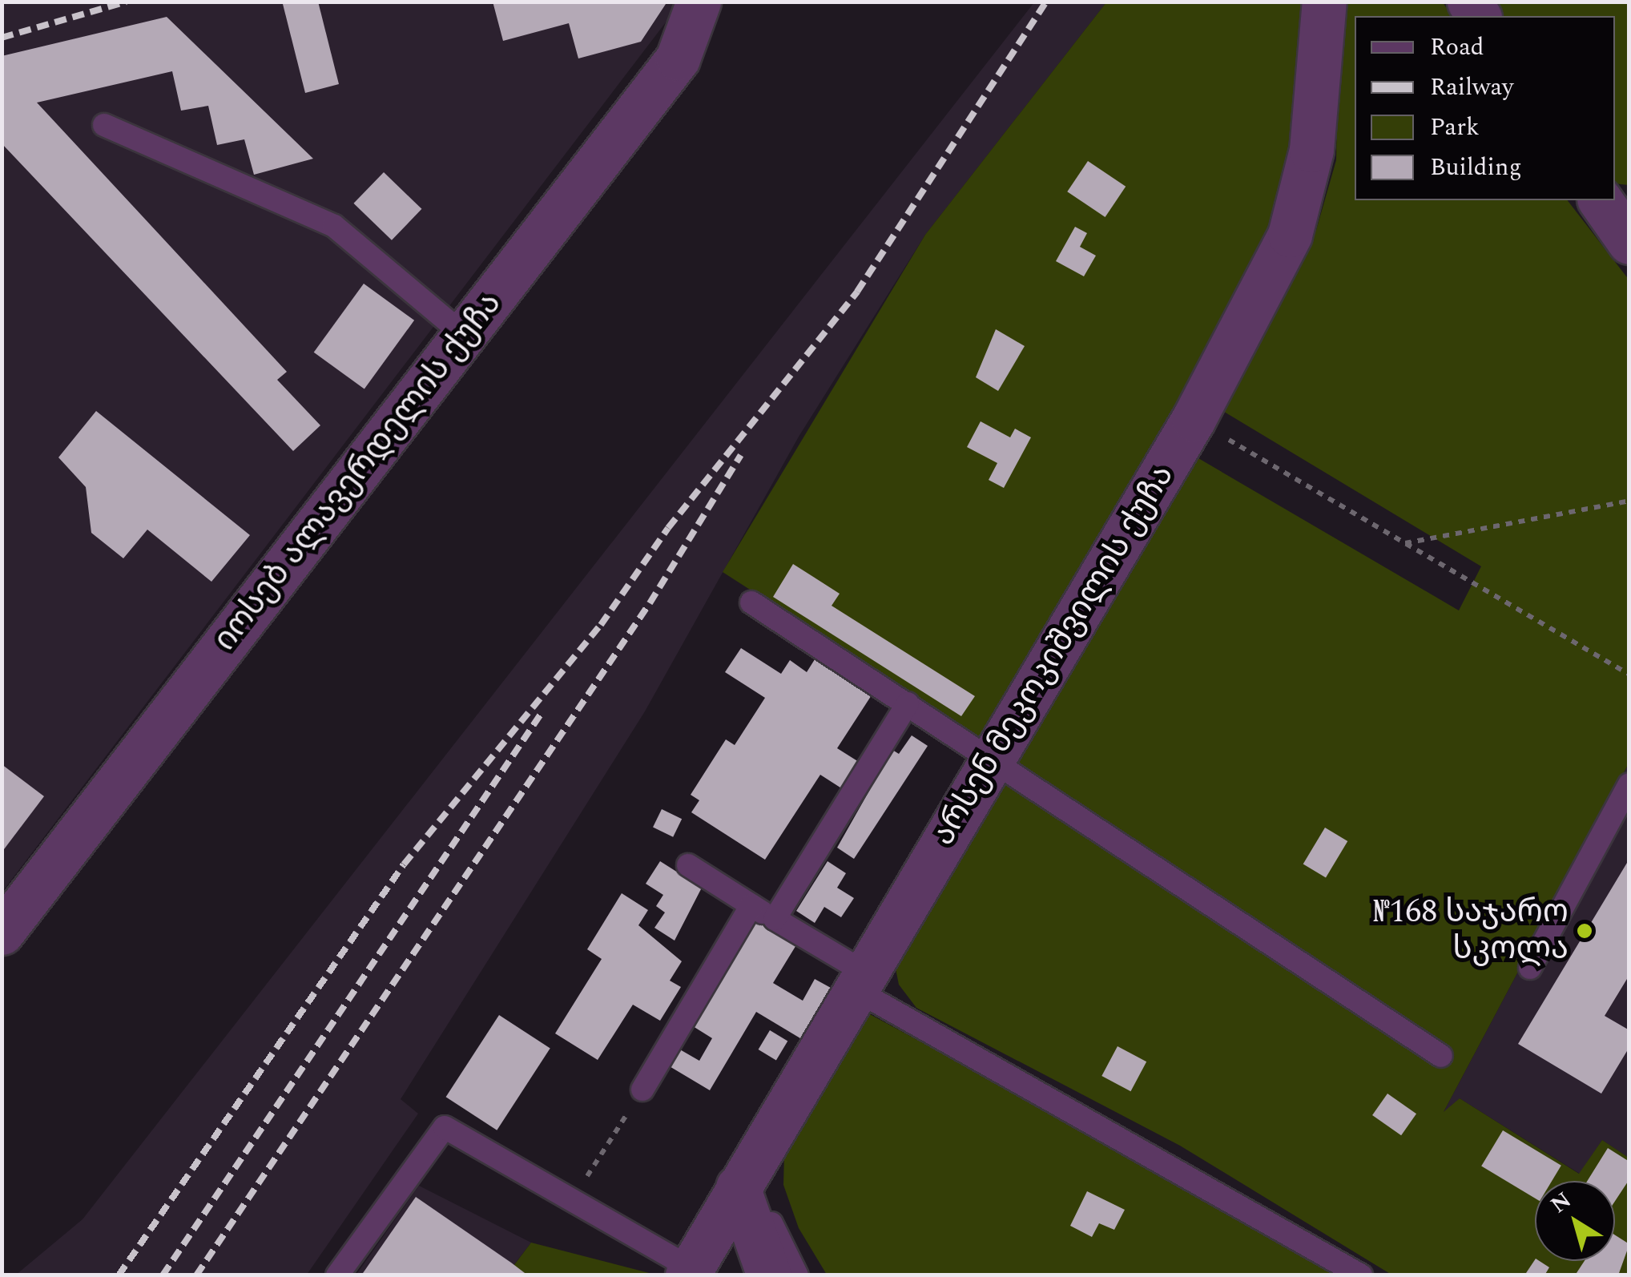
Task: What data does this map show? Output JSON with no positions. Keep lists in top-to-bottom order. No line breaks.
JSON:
{"streets":{"street":["იოსებ ალავერდელის ქუჩა","არსენ მეკოკიშვილის ქუჩა"]},"places":["№168 საჯარო სკოლა"],"legend":["Road","Railway","Park","Building"],"north":"top left"}
